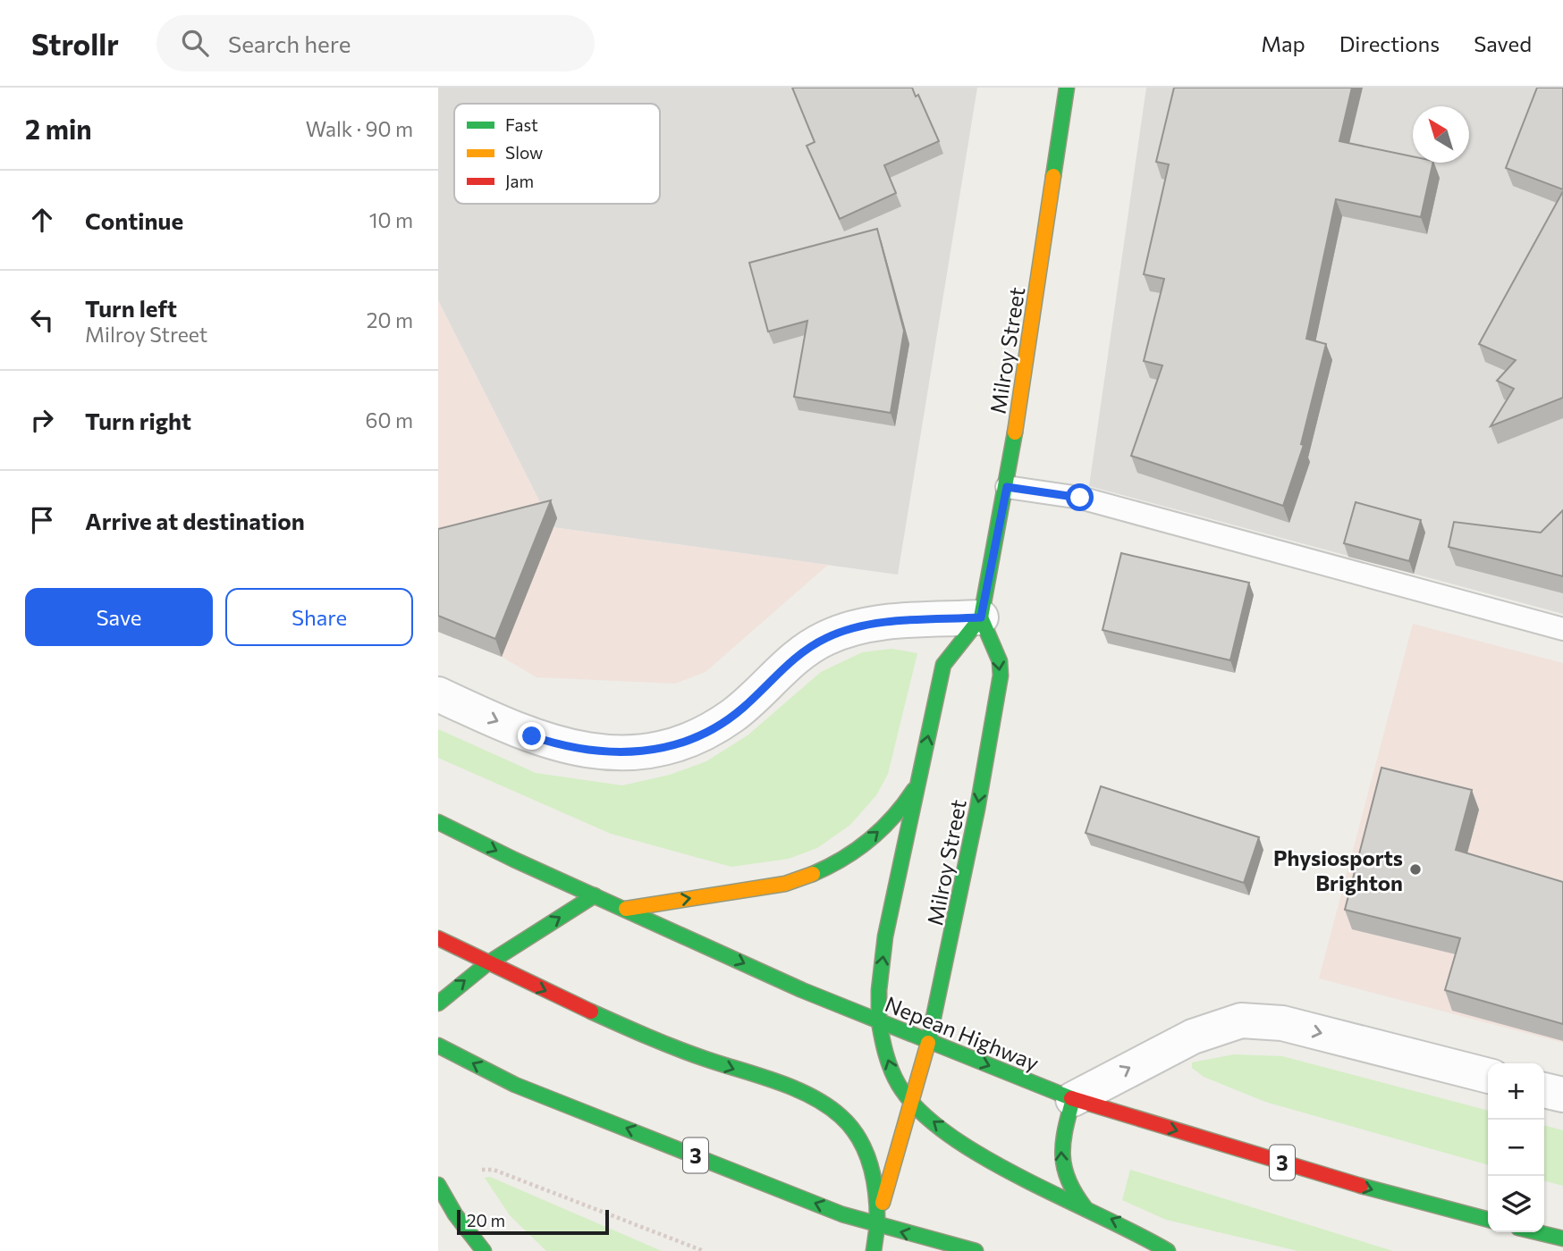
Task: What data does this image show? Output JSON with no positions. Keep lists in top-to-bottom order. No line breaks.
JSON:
{"streets":{"main road":["Milroy Street","Nepean Highway","3"]},"crossings":[["Milroy Street","Nepean Highway"],["Milroy Street","3"]],"places":["Physiosports Brighton"],"legend":["Fast","Slow","Jam"],"scale_bar":"20 m","north":"top left","page":{"header":"Strollr","search":"Search here","nav":["Map","Directions","Saved"],"heading":["2 min","Walk · 90 m"],"list":[["Continue","10 m"],["Turn left","Milroy Street","20 m"],["Turn right","60 m"],"Arrive at destination"],"buttons":["Save","Share"],"map_buttons":["+","−"],"scale":"20 m"}}
